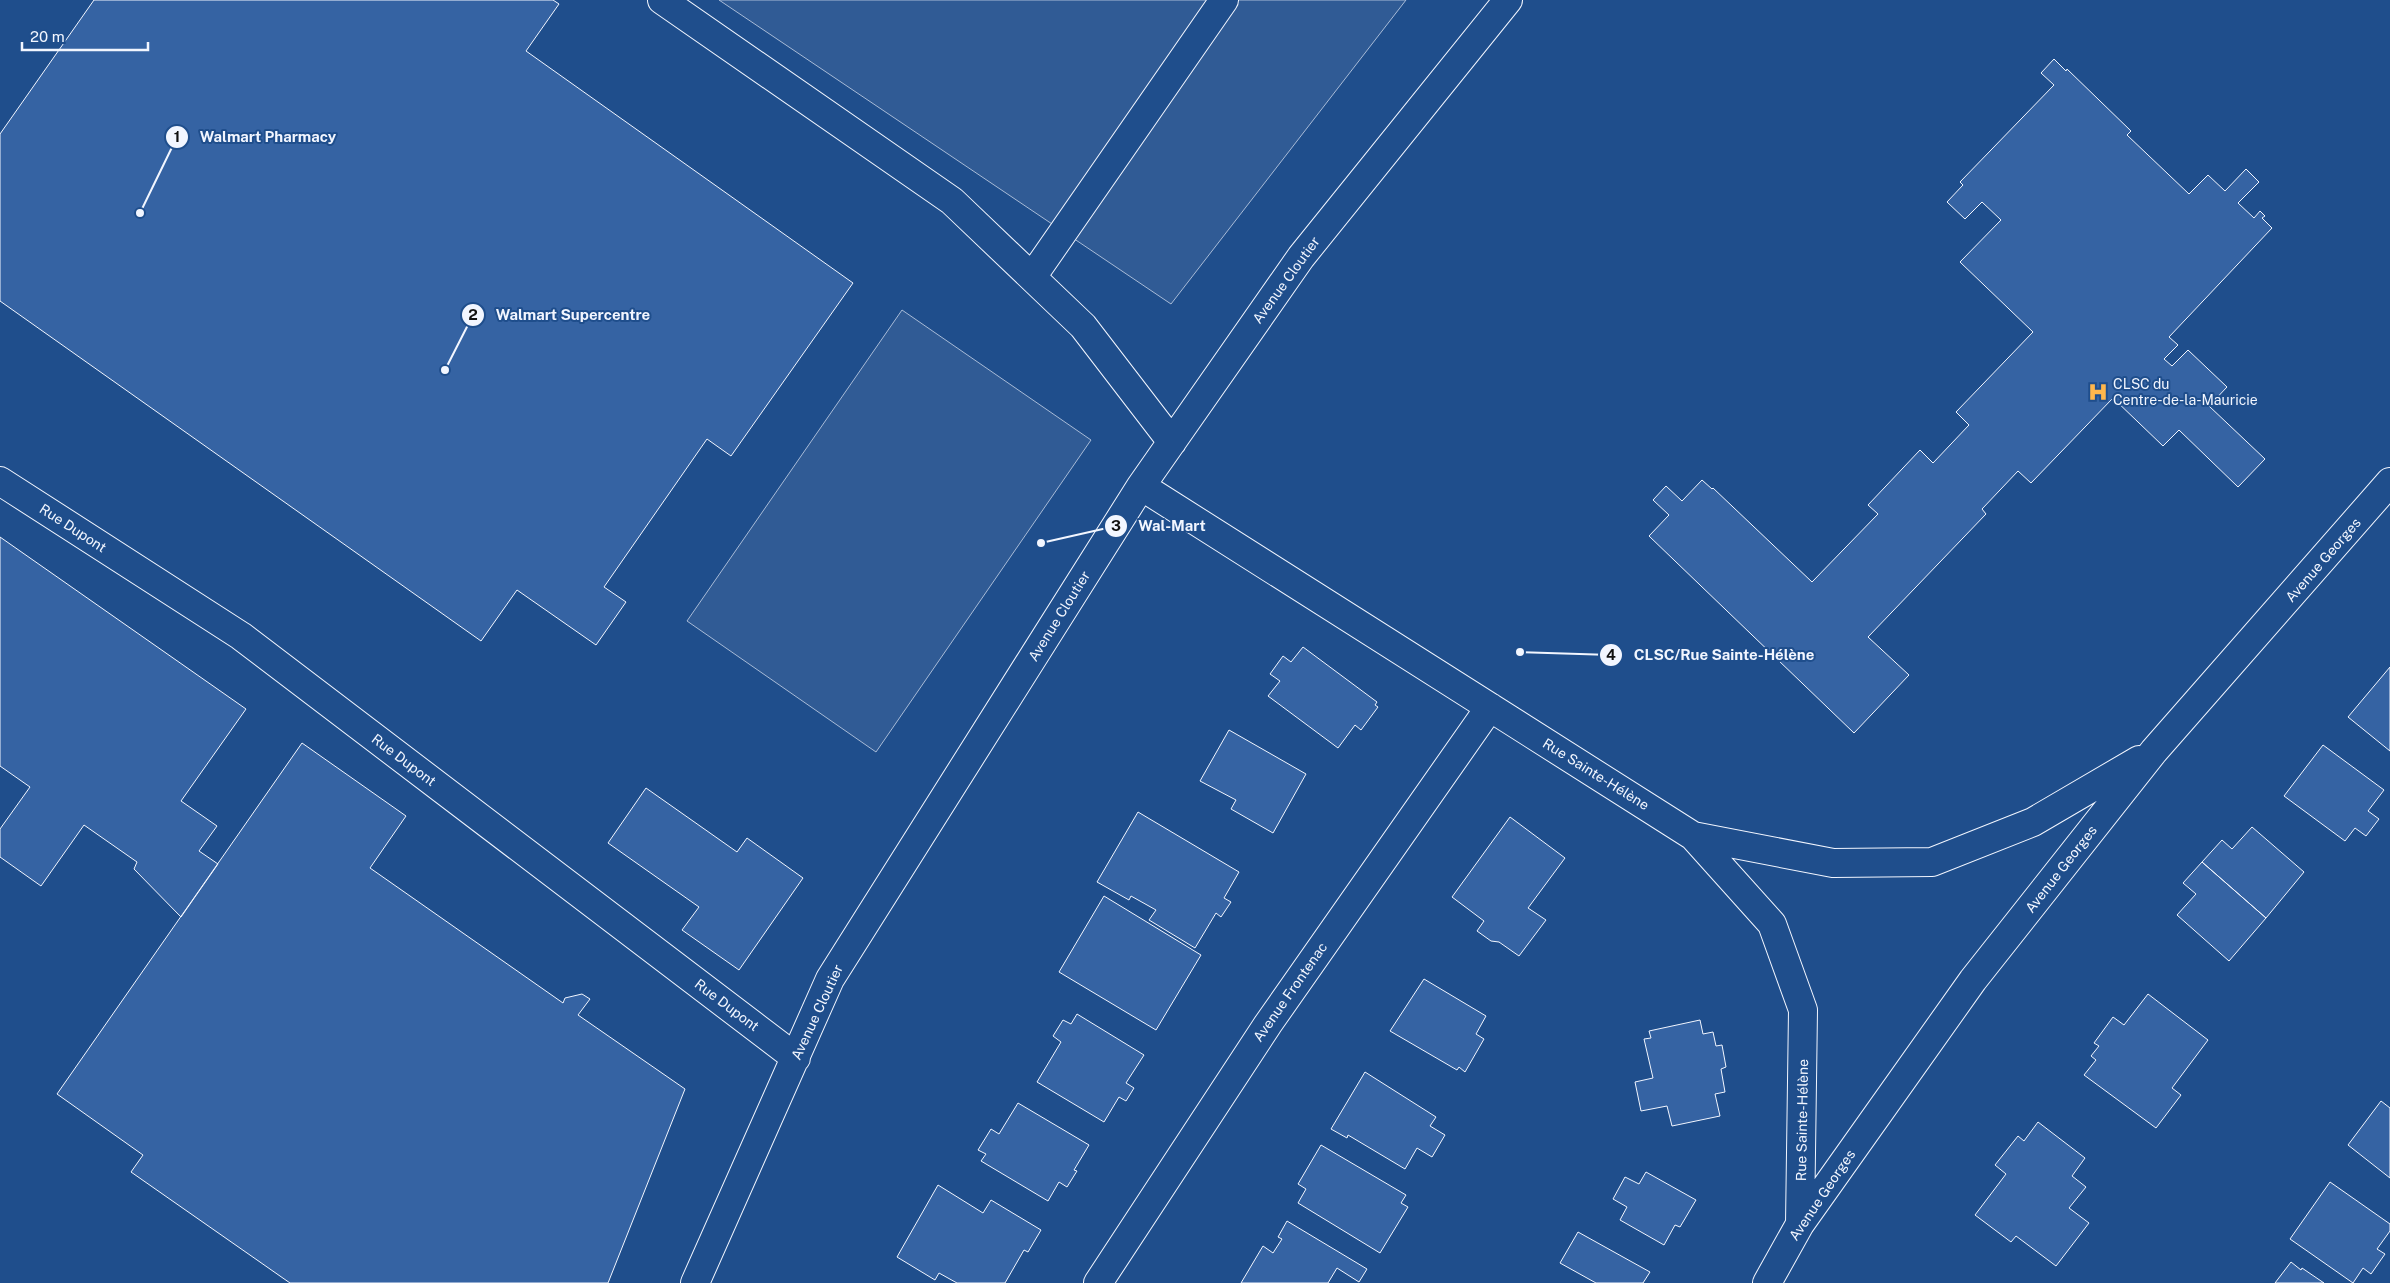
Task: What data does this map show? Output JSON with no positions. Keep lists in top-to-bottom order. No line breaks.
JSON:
{"streets":{"street":["Avenue Cloutier","Rue Dupont","Avenue Georges","Rue Sainte-Hélène","Avenue Frontenac"]},"crossings":[["Avenue Cloutier","Rue Dupont"],["Avenue Cloutier","Rue Sainte-Hélène"],["Avenue Georges","Rue Sainte-Hélène"],["Rue Sainte-Hélène","Avenue Frontenac"]],"places":{"other":["Walmart Pharmacy","Walmart Supercentre","Wal-Mart","CLSC/Rue Sainte-Hélène"],"hospital":["CLSC du Centre-de-la-Mauricie"]},"scale_bar":"20 m"}
